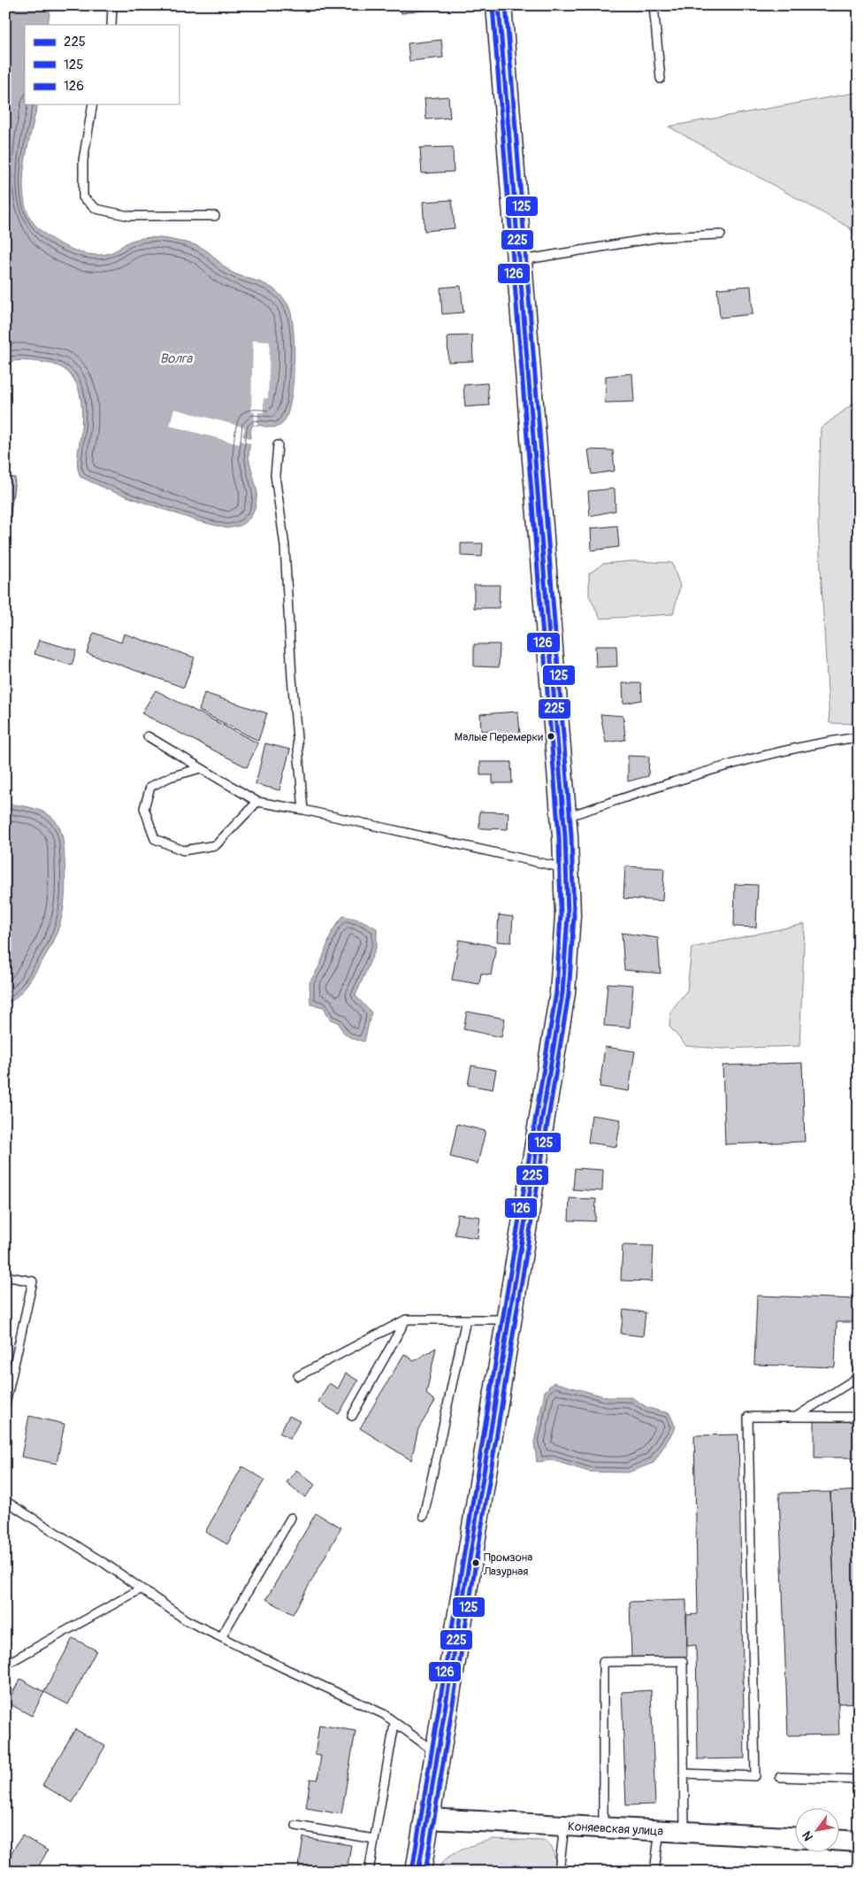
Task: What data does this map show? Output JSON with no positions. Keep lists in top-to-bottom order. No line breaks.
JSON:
{"streets":{"street":["Коняевская улица"]},"water":["Волга"],"places":["Малые Перемерки","Промзона Лазурная"],"lines":["transit line 225","transit line 125","transit line 126"],"legend":["225","125","126"],"north":"bottom left"}
